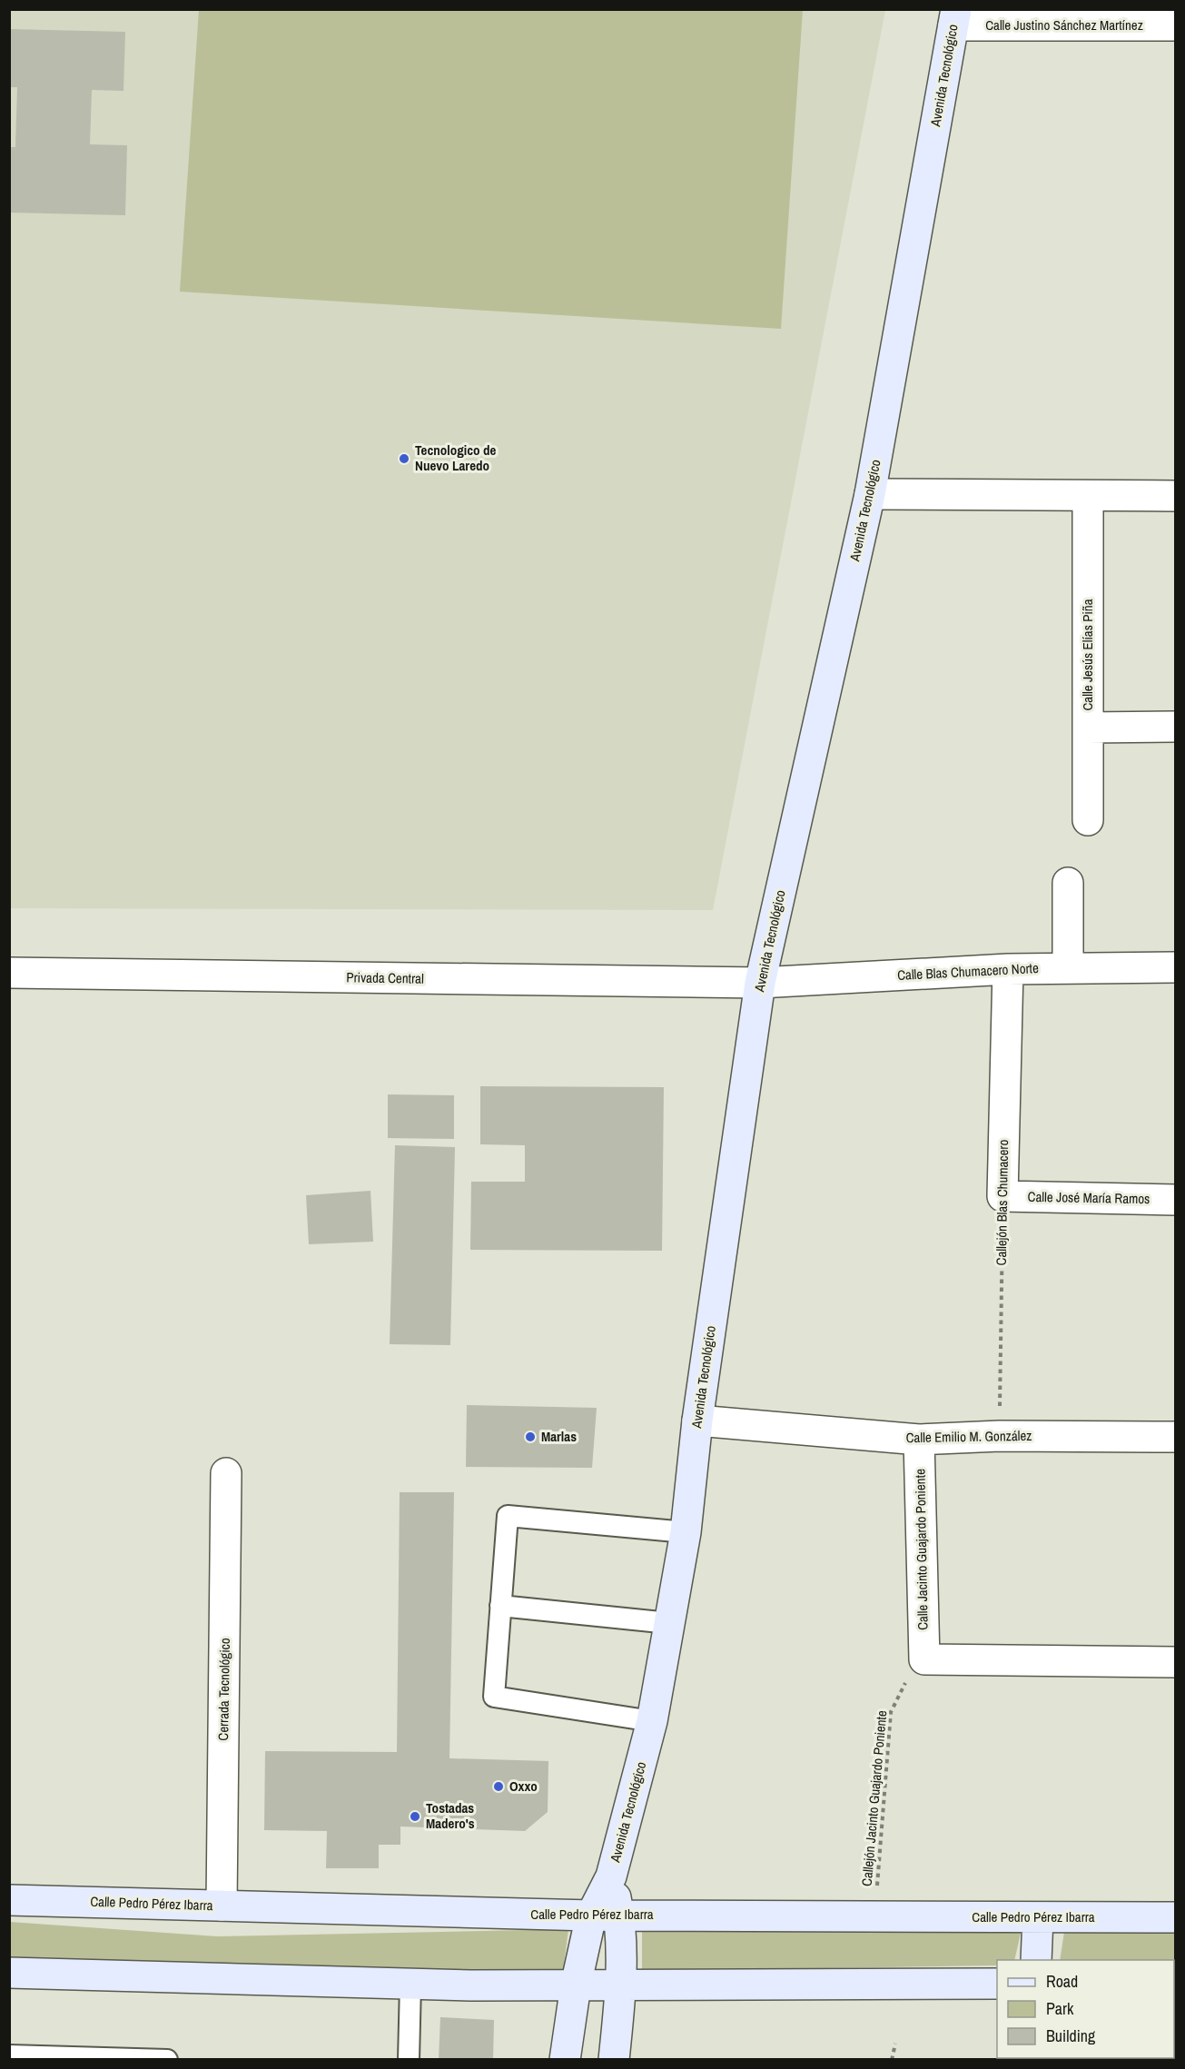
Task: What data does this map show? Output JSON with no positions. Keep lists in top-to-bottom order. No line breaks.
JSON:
{"streets":{"street":["Calle Justino Sánchez Martínez","Avenida Tecnológico","Calle Jesús Elías Piña","Calle Blas Chumacero Norte","Privada Central","Calle José María Ramos","Callejón Blas Chumacero","Calle Emilio M. González","Calle Jacinto Guajardo Poniente","Cerrada Tecnológico","Calle Pedro Pérez Ibarra"],"path":["Callejón Jacinto Guajardo Poniente"]},"crossings":[["Calle Justino Sánchez Martínez","Avenida Tecnológico"],["Avenida Tecnológico","Calle Blas Chumacero Norte"],["Avenida Tecnológico","Privada Central"],["Avenida Tecnológico","Calle Emilio M. González"],["Avenida Tecnológico","Calle Pedro Pérez Ibarra"],["Calle Blas Chumacero Norte","Privada Central"],["Calle Blas Chumacero Norte","Callejón Blas Chumacero"],["Calle José María Ramos","Callejón Blas Chumacero"],["Callejón Blas Chumacero","Calle Emilio M. González"],["Calle Emilio M. González","Calle Jacinto Guajardo Poniente"],["Calle Jacinto Guajardo Poniente","Callejón Jacinto Guajardo Poniente"],["Cerrada Tecnológico","Calle Pedro Pérez Ibarra"],["Callejón Jacinto Guajardo Poniente","Calle Pedro Pérez Ibarra"]],"places":["Tecnologico de Nuevo Laredo","Marlas","Oxxo","Tostadas Madero's"],"legend":["Road","Park","Building"]}
